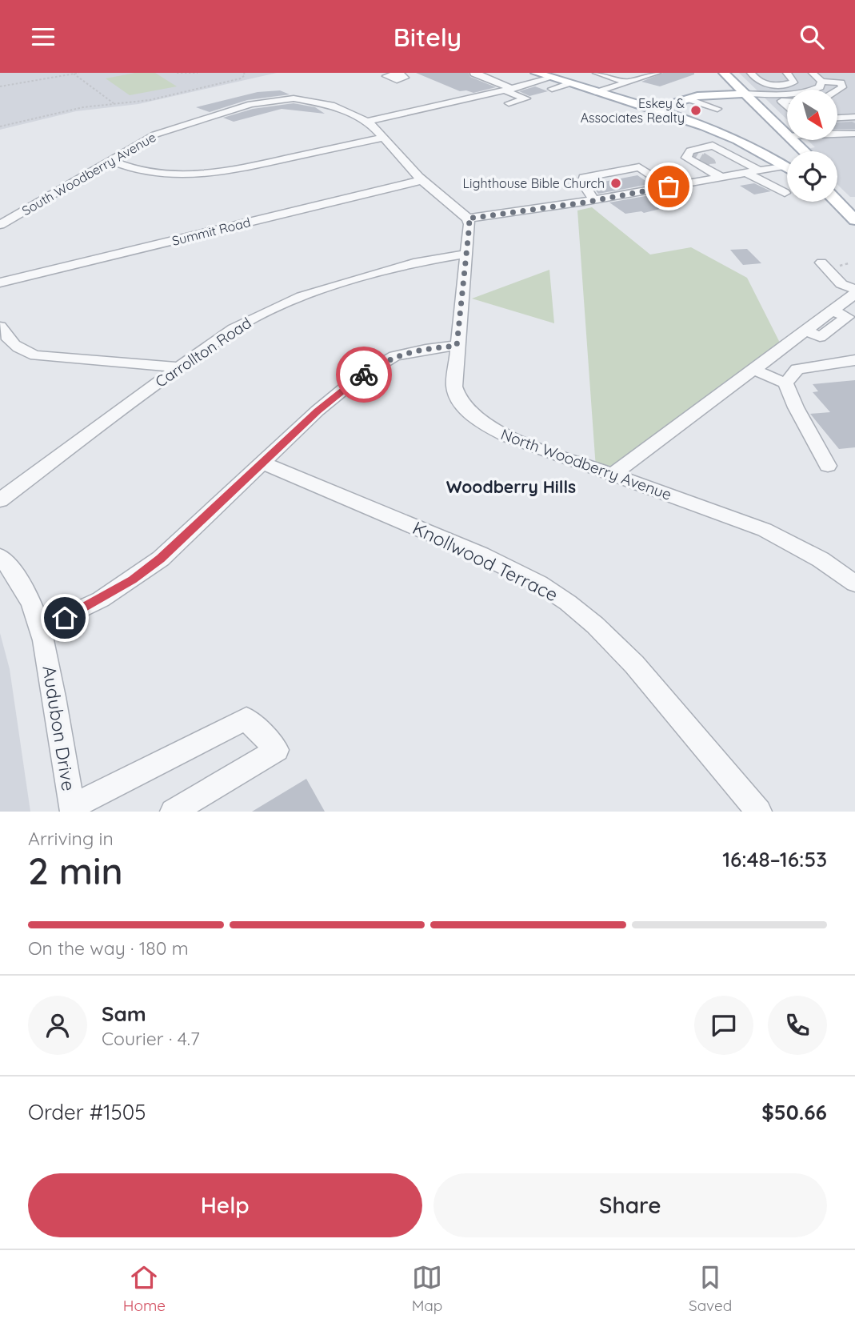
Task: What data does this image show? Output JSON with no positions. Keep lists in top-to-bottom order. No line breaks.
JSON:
{"streets":{"street":["South Woodberry Avenue","Summit Road","Carrollton Road","North Woodberry Avenue","Knollwood Terrace","Audubon Drive"]},"crossings":[["South Woodberry Avenue","Summit Road"],["South Woodberry Avenue","North Woodberry Avenue"],["Carrollton Road","North Woodberry Avenue"]],"districts":["Woodberry Hills"],"places":["Eskey & Associates Realty","Lighthouse Bible Church"],"north":"bottom right","page":{"header":"Bitely","heading":["2 min","Arriving in","16:48–16:53"],"panel":["Sam","Courier · 4.7","Order #1505","$50.66"],"bar":"On the way · 180 m","buttons":["Help","Share"],"tabs":["Home","Map","Saved"]}}
